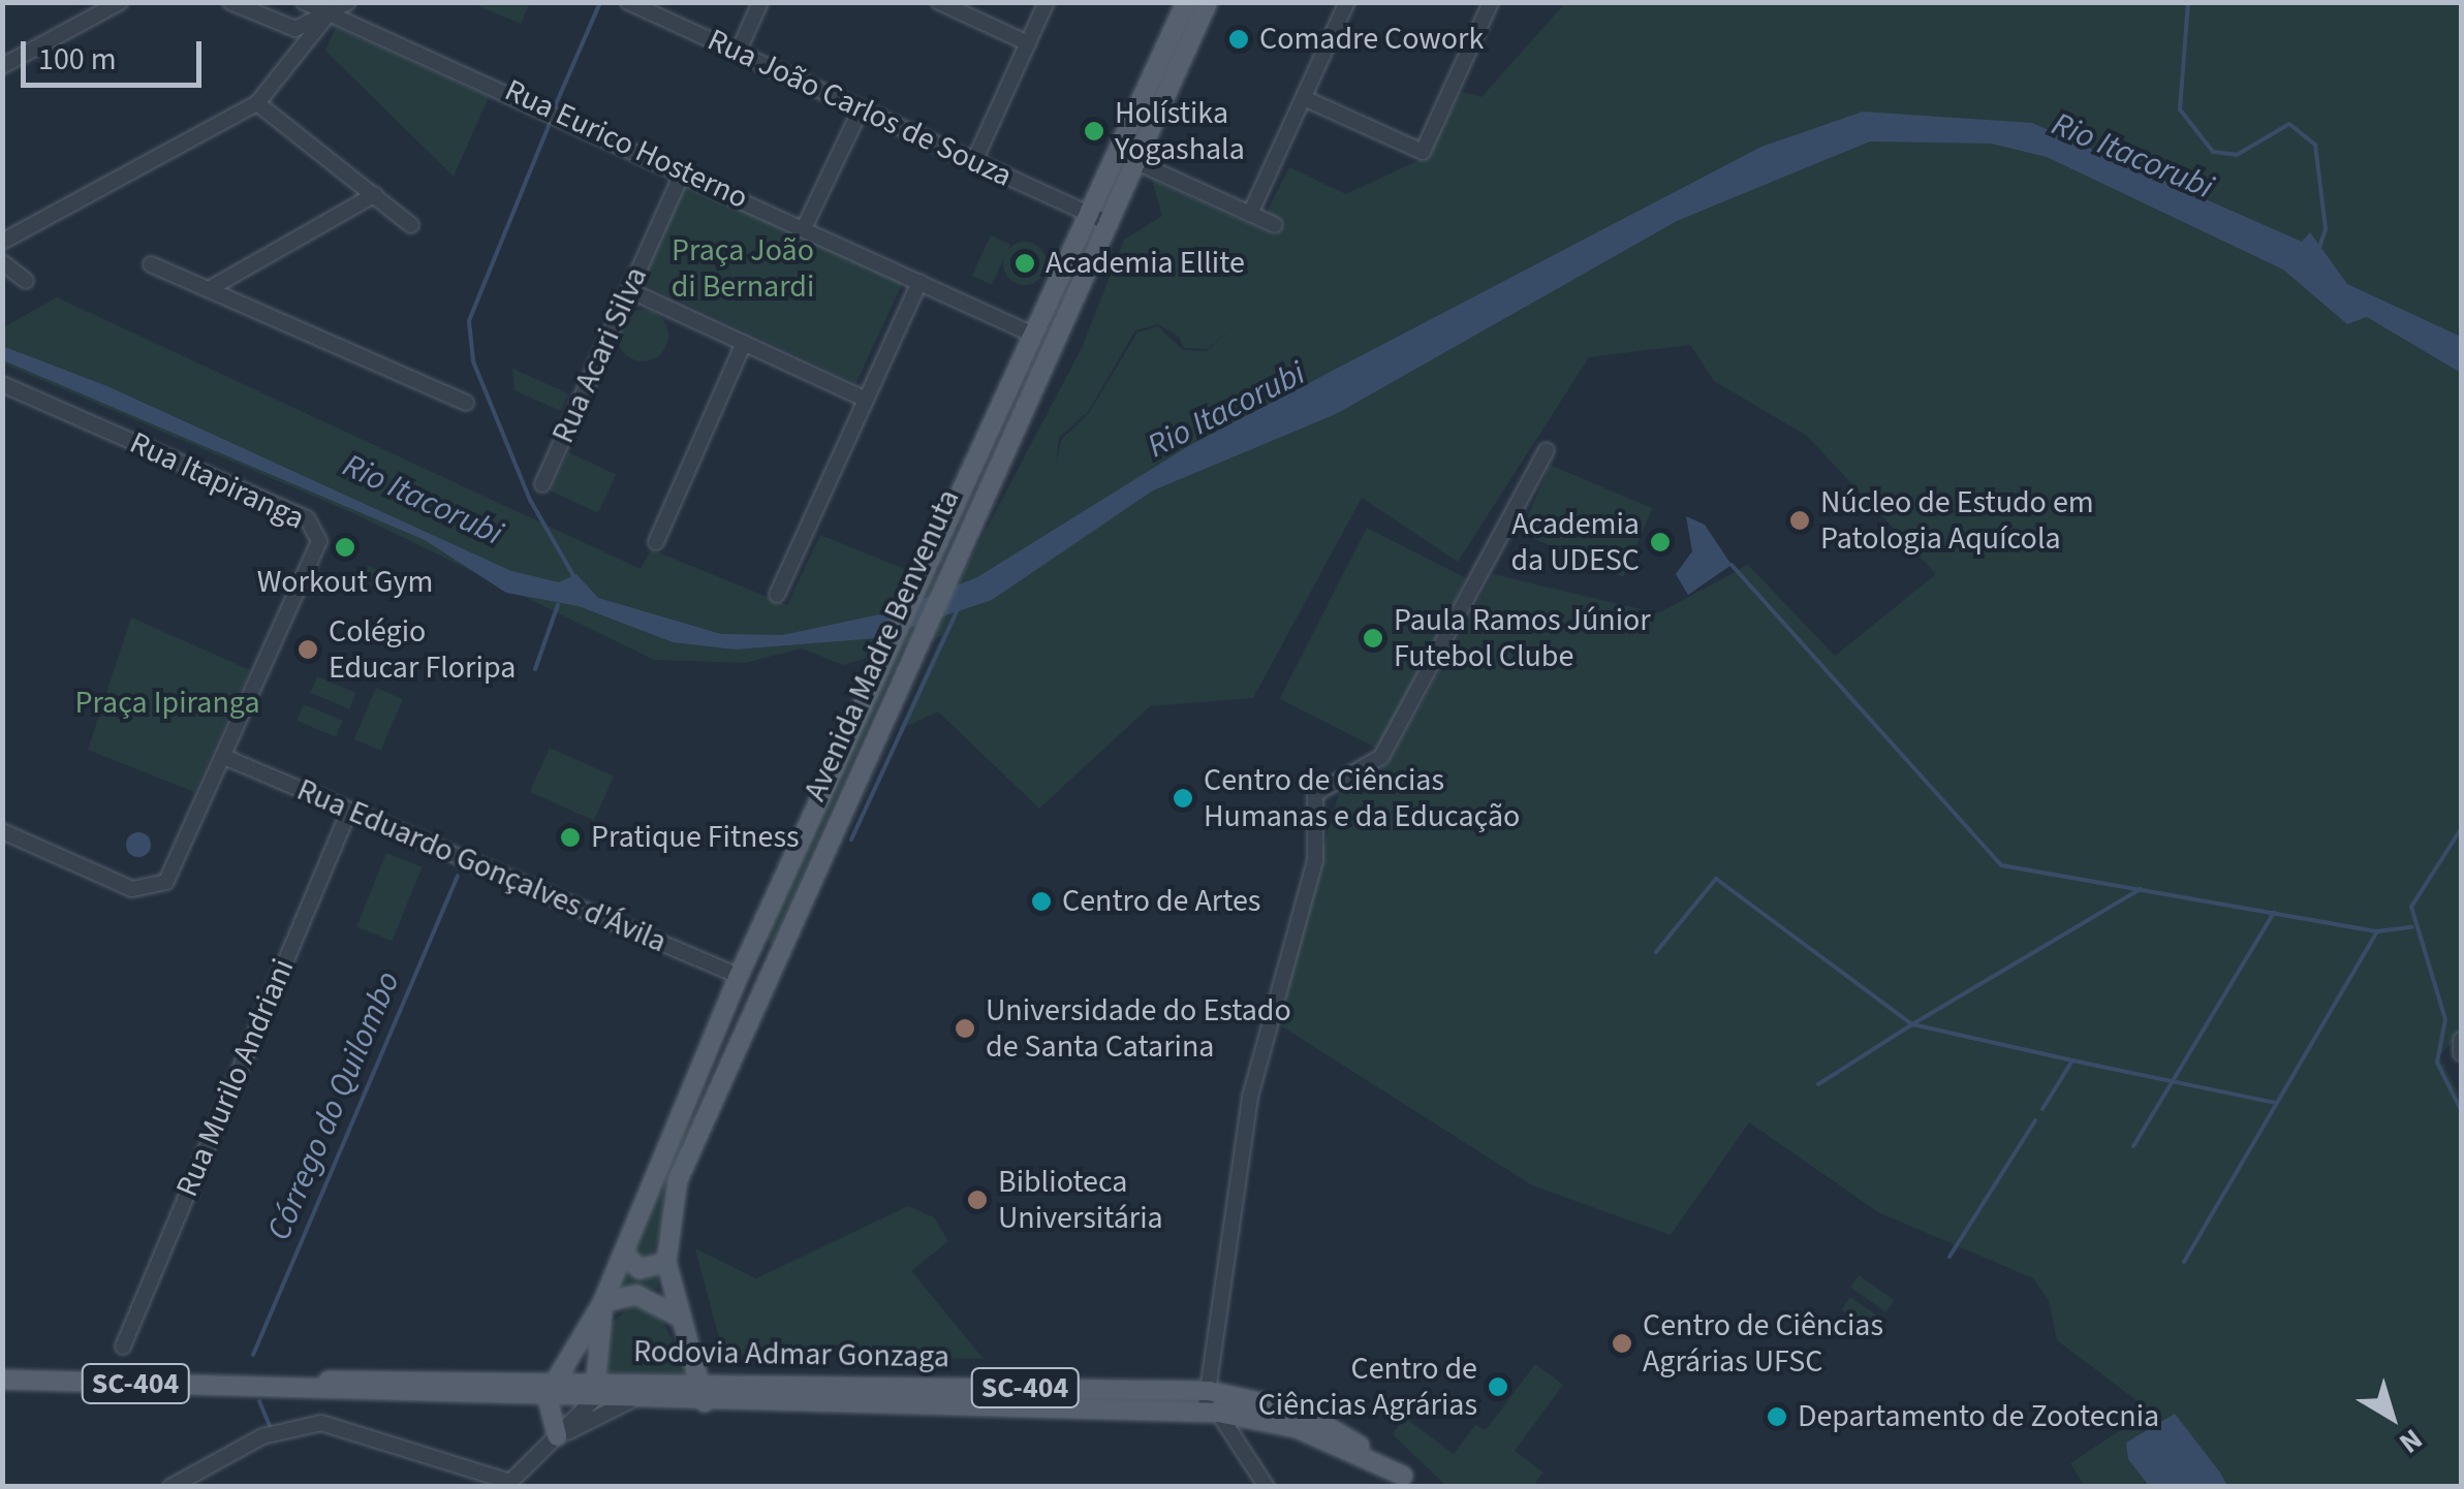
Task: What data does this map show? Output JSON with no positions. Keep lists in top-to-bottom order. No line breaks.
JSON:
{"streets":{"main road":["Avenida Madre Benvenuta","Rodovia Admar Gonzaga","SC-404"],"street":["Rua João Carlos de Souza","Rua Eurico Hosterno","Rua Acari Silva","Rua Itapiranga","Rua Eduardo Gonçalves d'Ávila","Rua Murilo Andriani"]},"crossings":[["Rua João Carlos de Souza","Avenida Madre Benvenuta"],["Rua Eurico Hosterno","Rua Acari Silva"],["Rua Eurico Hosterno","Avenida Madre Benvenuta"],["Rua Itapiranga","Rua Eduardo Gonçalves d'Ávila"],["Avenida Madre Benvenuta","Rua Eduardo Gonçalves d'Ávila"],["Avenida Madre Benvenuta","Rodovia Admar Gonzaga"],["Rua Eduardo Gonçalves d'Ávila","Rua Murilo Andriani"]],"water":["Rio Itacorubi","Córrego do Quilombo"],"parks":["Praça João di Bernardi","Praça Ipiranga"],"places":["Comadre Cowork","Holístika Yogashala","Academia Ellite","Núcleo de Estudo em Patologia Aquícola","Academia da UDESC","Workout Gym","Paula Ramos Júnior Futebol Clube","Colégio Educar Floripa","Centro de Ciências Humanas e da Educação","Pratique Fitness","Centro de Artes","Universidade do Estado de Santa Catarina","Biblioteca Universitária","Centro de Ciências Agrárias UFSC","Centro de Ciências Agrárias","Departamento de Zootecnia"],"scale_bar":"100 m","north":"bottom right"}
